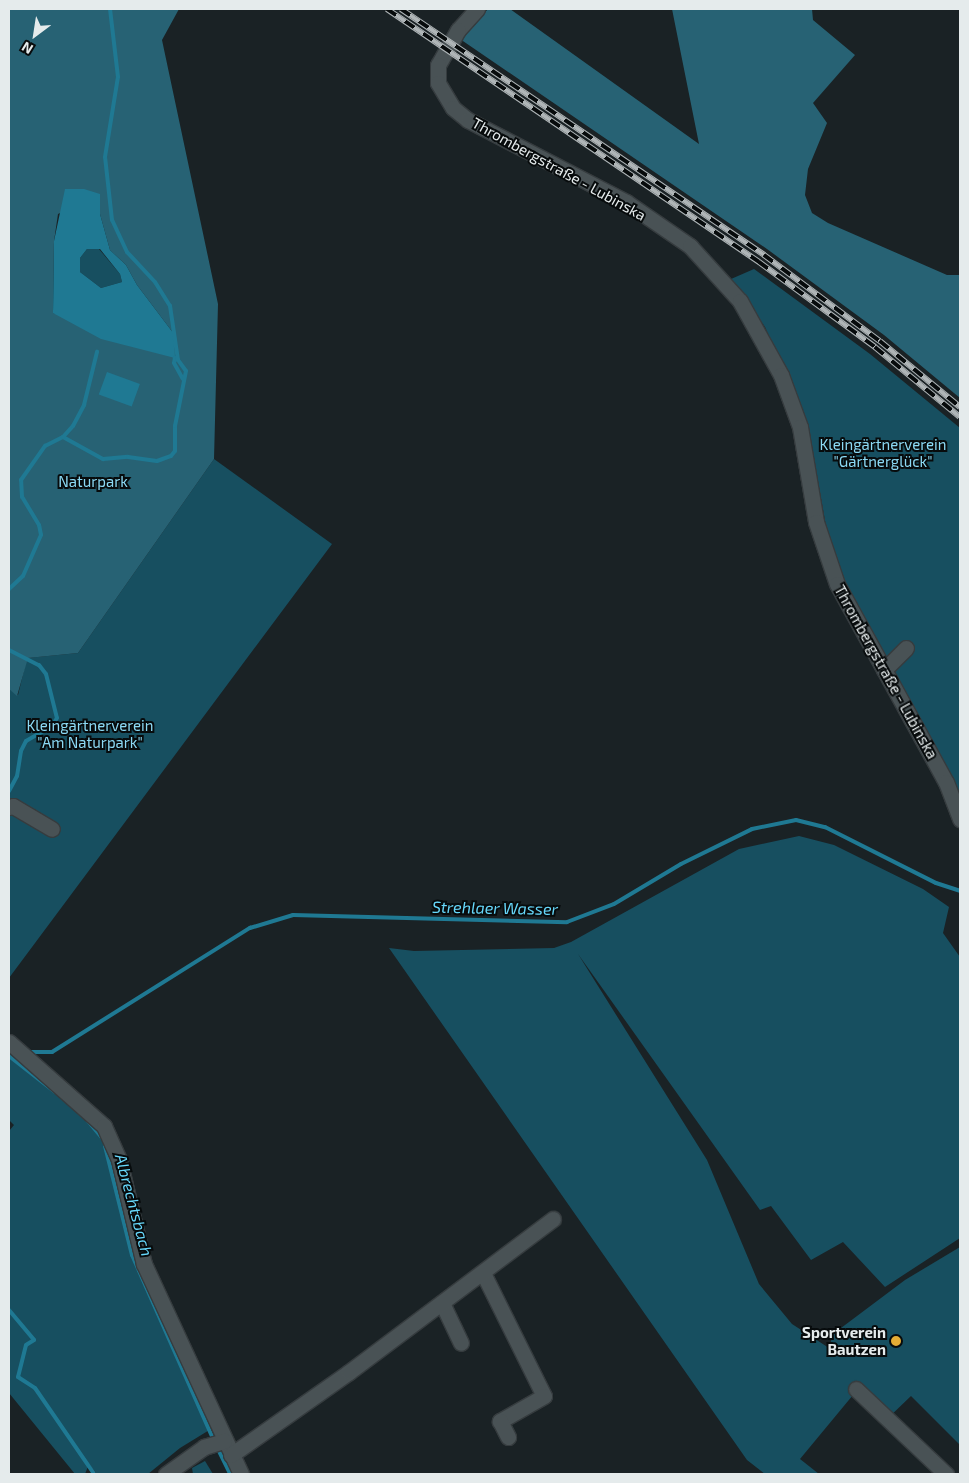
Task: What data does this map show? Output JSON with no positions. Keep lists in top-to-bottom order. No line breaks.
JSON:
{"streets":{"street":["Thrombergstraße - Lubinska"]},"water":["Strehlaer Wasser","Albrechtsbach"],"parks":["Kleingärtnerverein \"Gärtnerglück\"","Naturpark","Kleingärtnerverein \"Am Naturpark\""],"places":["Sportverein Bautzen"],"north":"bottom left"}
